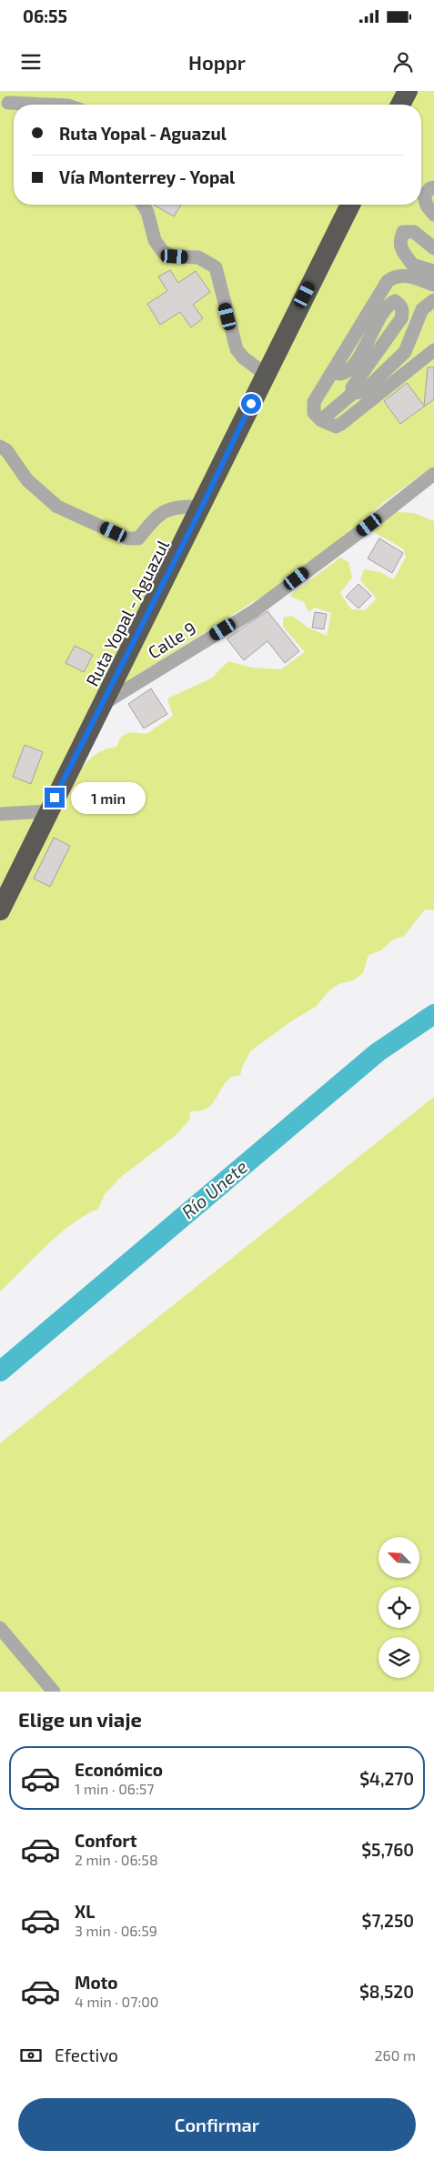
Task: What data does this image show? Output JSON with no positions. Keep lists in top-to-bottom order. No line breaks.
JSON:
{"streets":{"street":["Ruta Yopal - Aguazul"]},"water":["Río Unete"],"north":"top left","page":{"status":"06:55","header":"Hoppr","banner":["Ruta Yopal - Aguazul","Vía Monterrey - Yopal"],"bubble":"1 min","heading":"Elige un viaje","list":[{"name":"Económico","note":"1 min · 06:57","value":"$4,270"},{"name":"Confort","note":"2 min · 06:58","value":"$5,760"},{"name":"XL","note":"3 min · 06:59","value":"$7,250"},{"name":"Moto","note":"4 min · 07:00","value":"$8,520"}],"pay":["Efectivo","260 m"],"buttons":"Confirmar"}}
